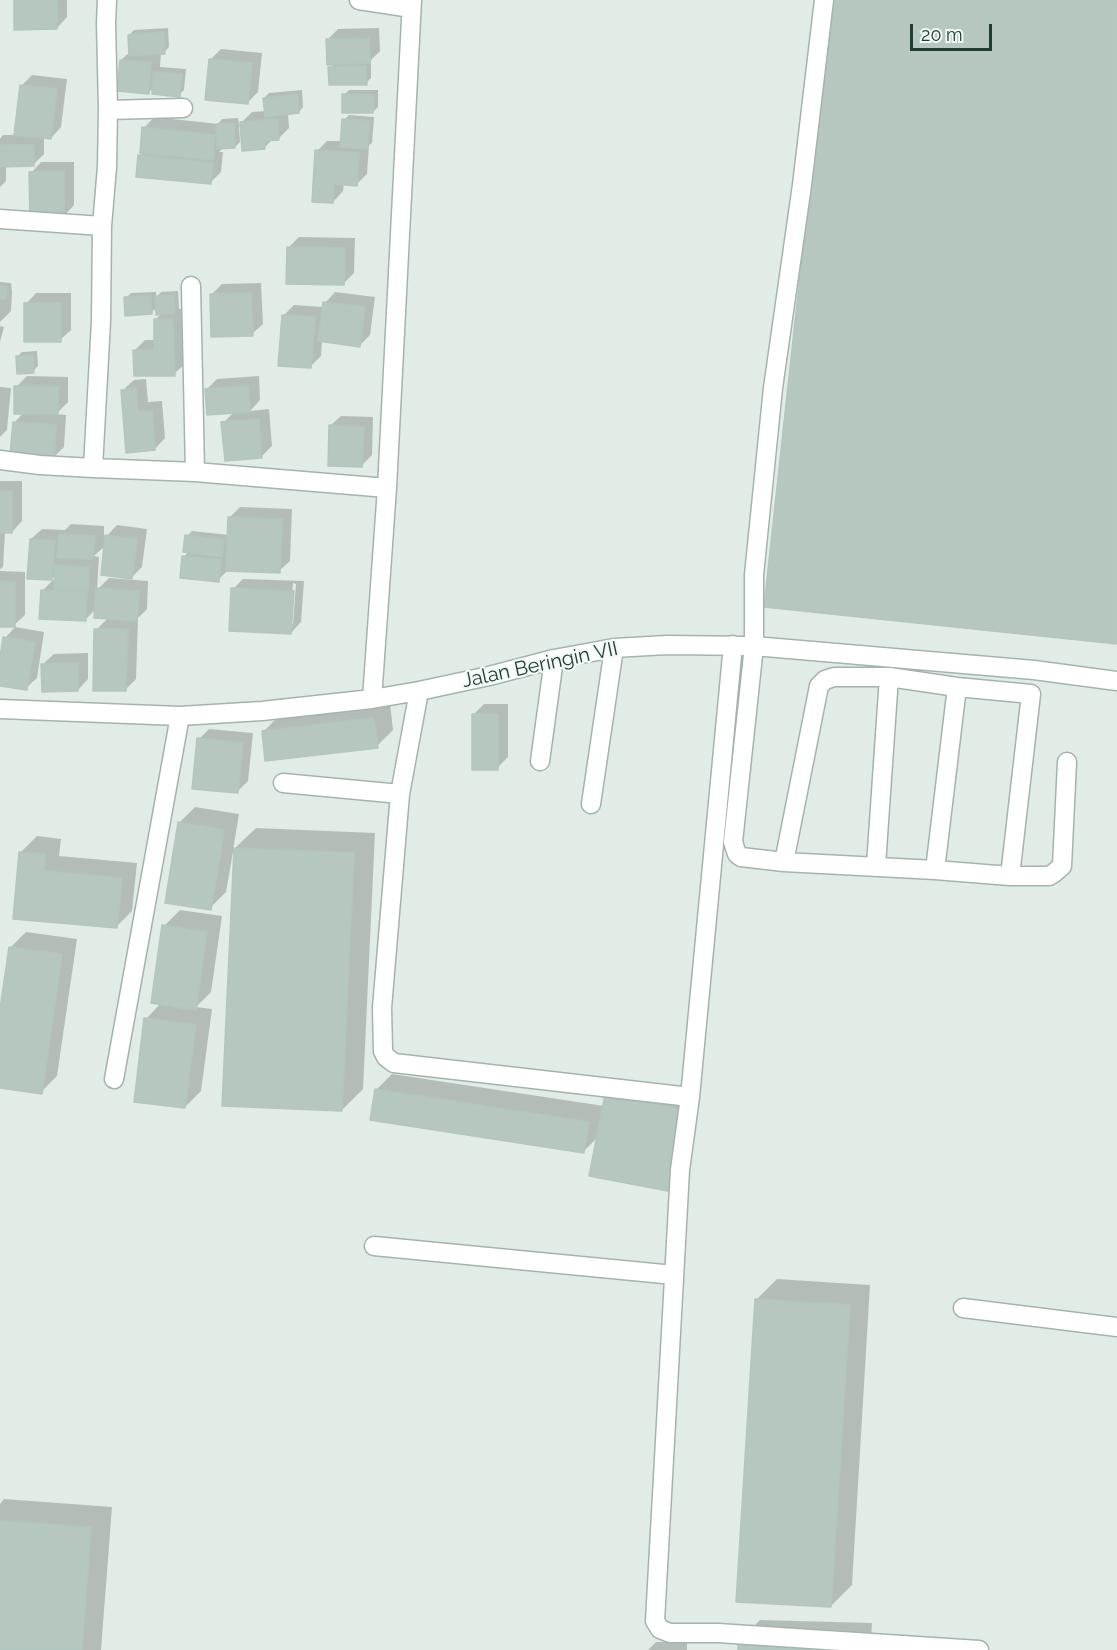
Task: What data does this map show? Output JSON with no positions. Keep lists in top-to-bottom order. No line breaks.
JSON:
{"streets":{"street":["Jalan Beringin VII"]},"scale_bar":"20 m"}
